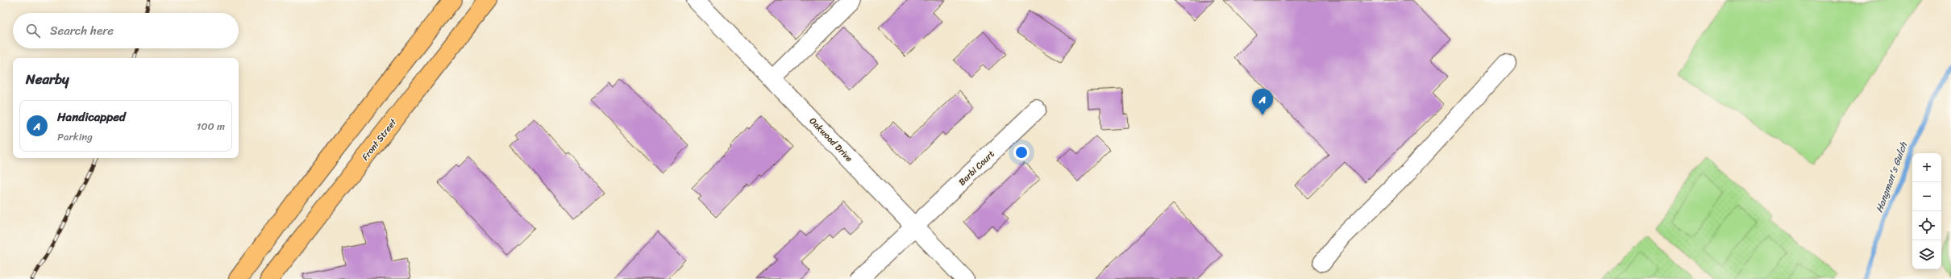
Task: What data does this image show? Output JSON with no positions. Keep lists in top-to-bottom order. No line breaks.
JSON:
{"streets":{"main road":["Front Street"],"street":["Oakwood Drive","Barbi Court"]},"crossings":[["Oakwood Drive","Barbi Court"]],"water":["Hangman's Gulch"],"page":{"search":"Search here","heading":"Nearby","pins":"A","list":[{"mark":"A","name":"Handicapped","note":"Parking","value":"100 m"}],"map_buttons":["+","−"]}}
